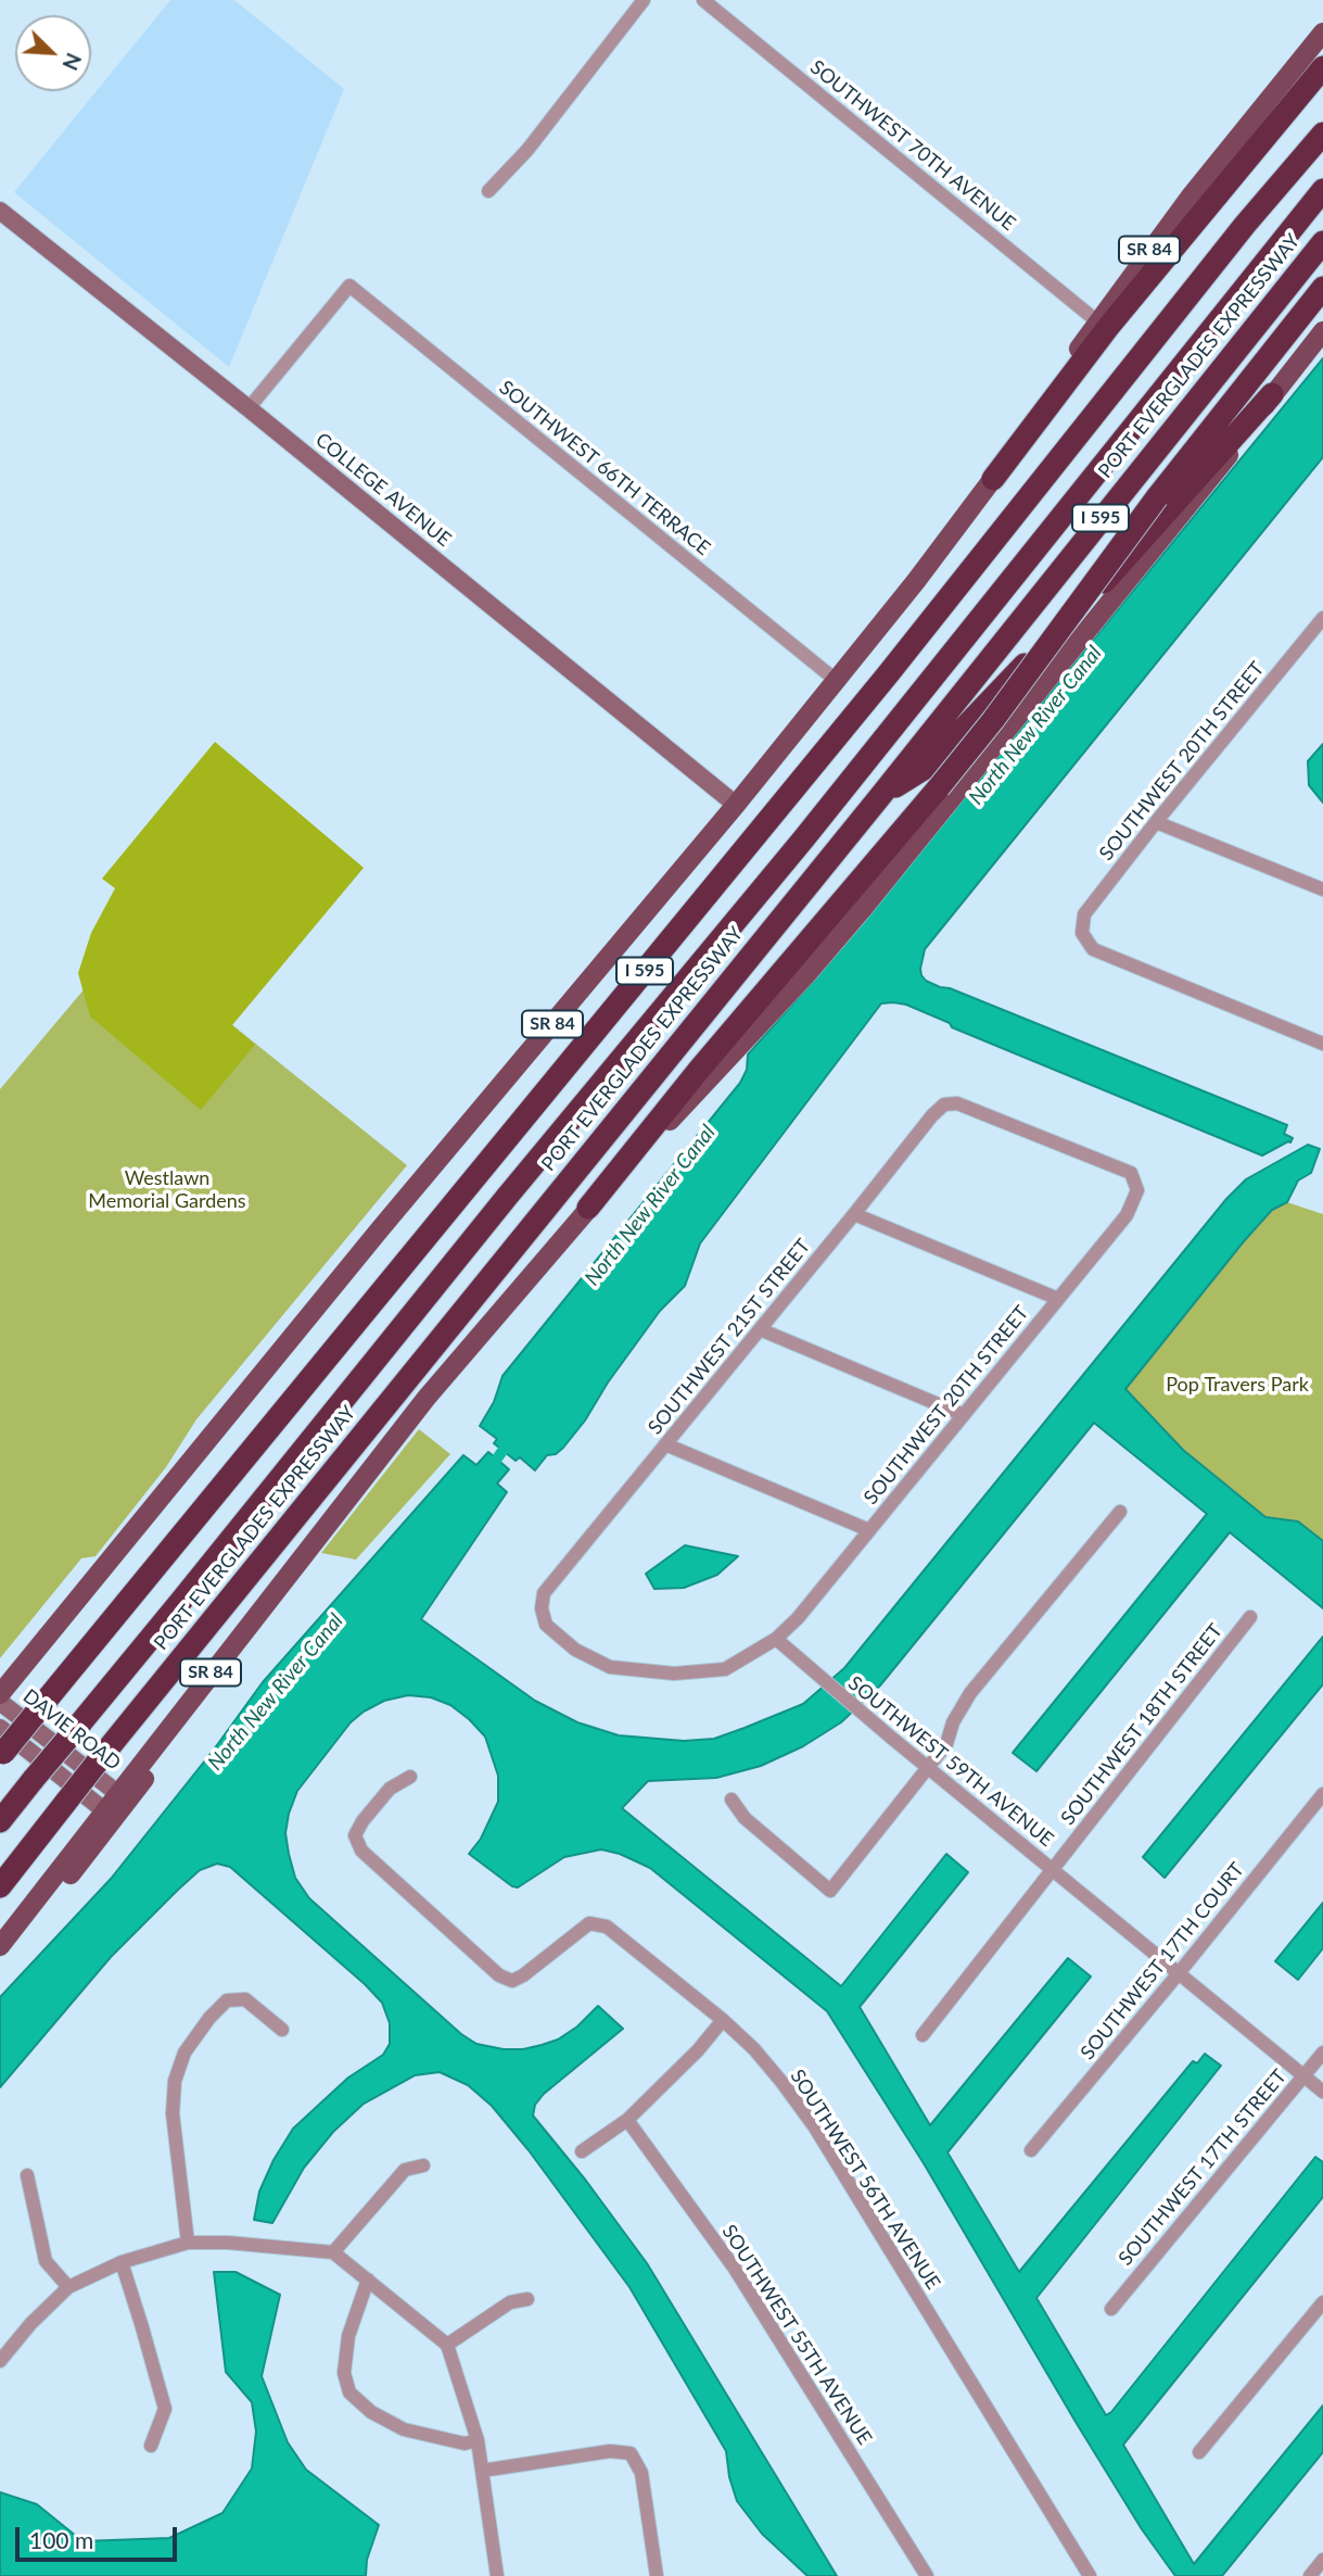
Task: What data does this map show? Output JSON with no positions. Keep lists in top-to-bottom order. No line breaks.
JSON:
{"streets":{"highway":["PORT EVERGLADES EXPRESSWAY","I 595"],"main road":["SR 84"],"street":["SOUTHWEST 70TH AVENUE","SOUTHWEST 66TH TERRACE","COLLEGE AVENUE","SOUTHWEST 20TH STREET","SOUTHWEST 21ST STREET","SOUTHWEST 18TH STREET","DAVIE ROAD","SOUTHWEST 59TH AVENUE","SOUTHWEST 17TH COURT","SOUTHWEST 17TH STREET","SOUTHWEST 56TH AVENUE","SOUTHWEST 55TH AVENUE"]},"crossings":[["SOUTHWEST 70TH AVENUE","SR 84"],["SR 84","SOUTHWEST 66TH TERRACE"],["SR 84","COLLEGE AVENUE"],["SR 84","DAVIE ROAD"],["SOUTHWEST 66TH TERRACE","COLLEGE AVENUE"],["SOUTHWEST 20TH STREET","SOUTHWEST 21ST STREET"],["SOUTHWEST 20TH STREET","SOUTHWEST 59TH AVENUE"],["SOUTHWEST 21ST STREET","SOUTHWEST 59TH AVENUE"],["SOUTHWEST 18TH STREET","SOUTHWEST 59TH AVENUE"],["SOUTHWEST 59TH AVENUE","SOUTHWEST 17TH COURT"],["SOUTHWEST 59TH AVENUE","SOUTHWEST 17TH STREET"]],"water":["North New River Canal"],"parks":["Westlawn Memorial Gardens","Pop Travers Park"],"scale_bar":"100 m","north":"bottom right"}
